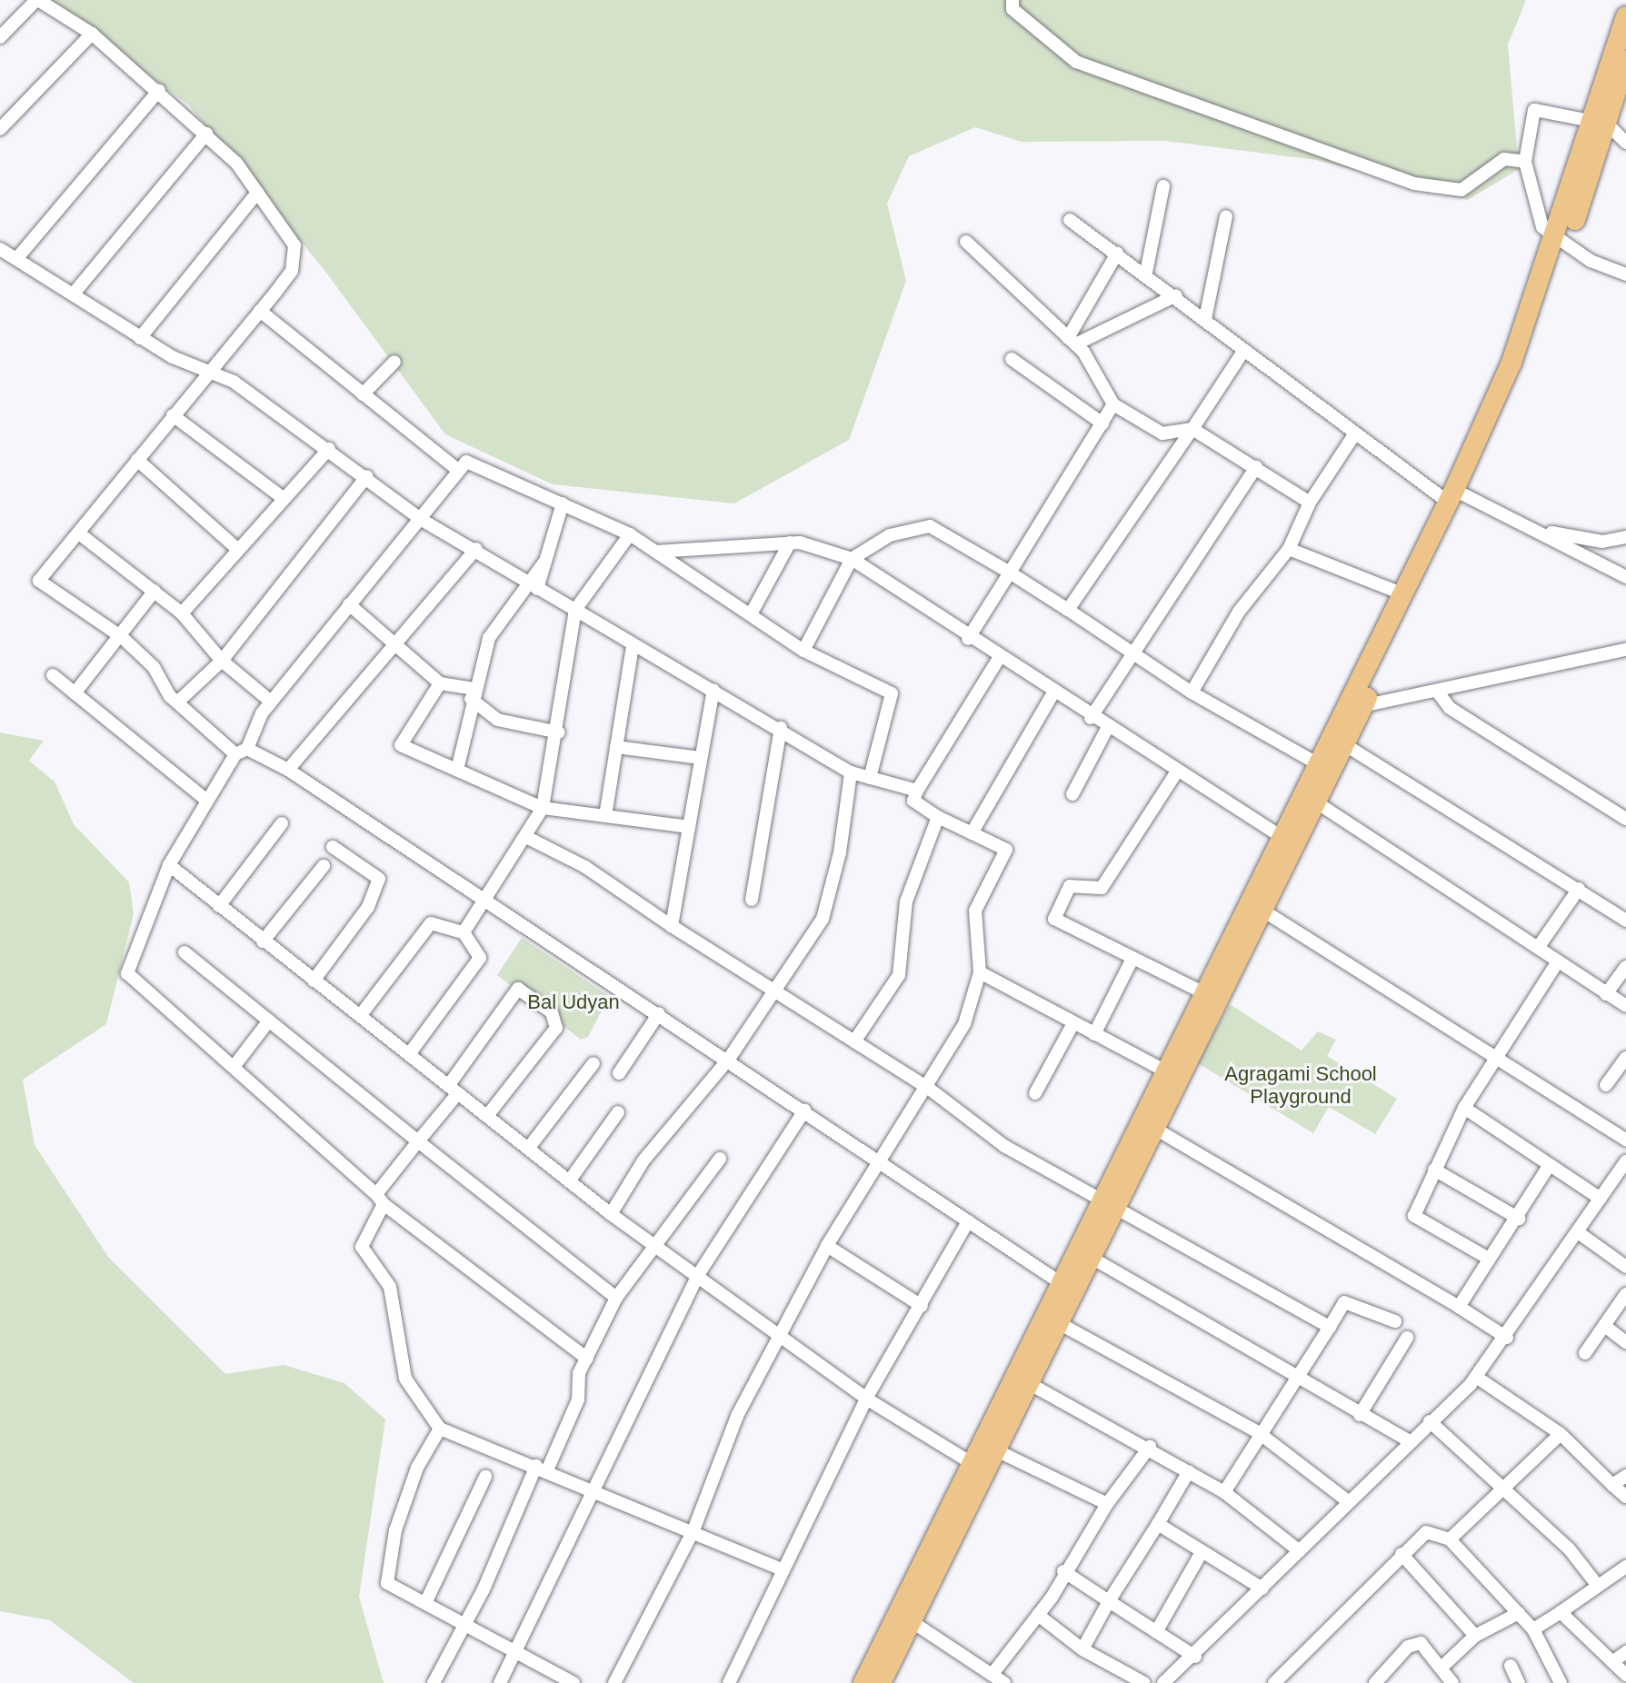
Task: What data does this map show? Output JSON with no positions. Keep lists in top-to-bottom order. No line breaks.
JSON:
{"parks":["Bal Udyan","Agragami School Playground"]}
